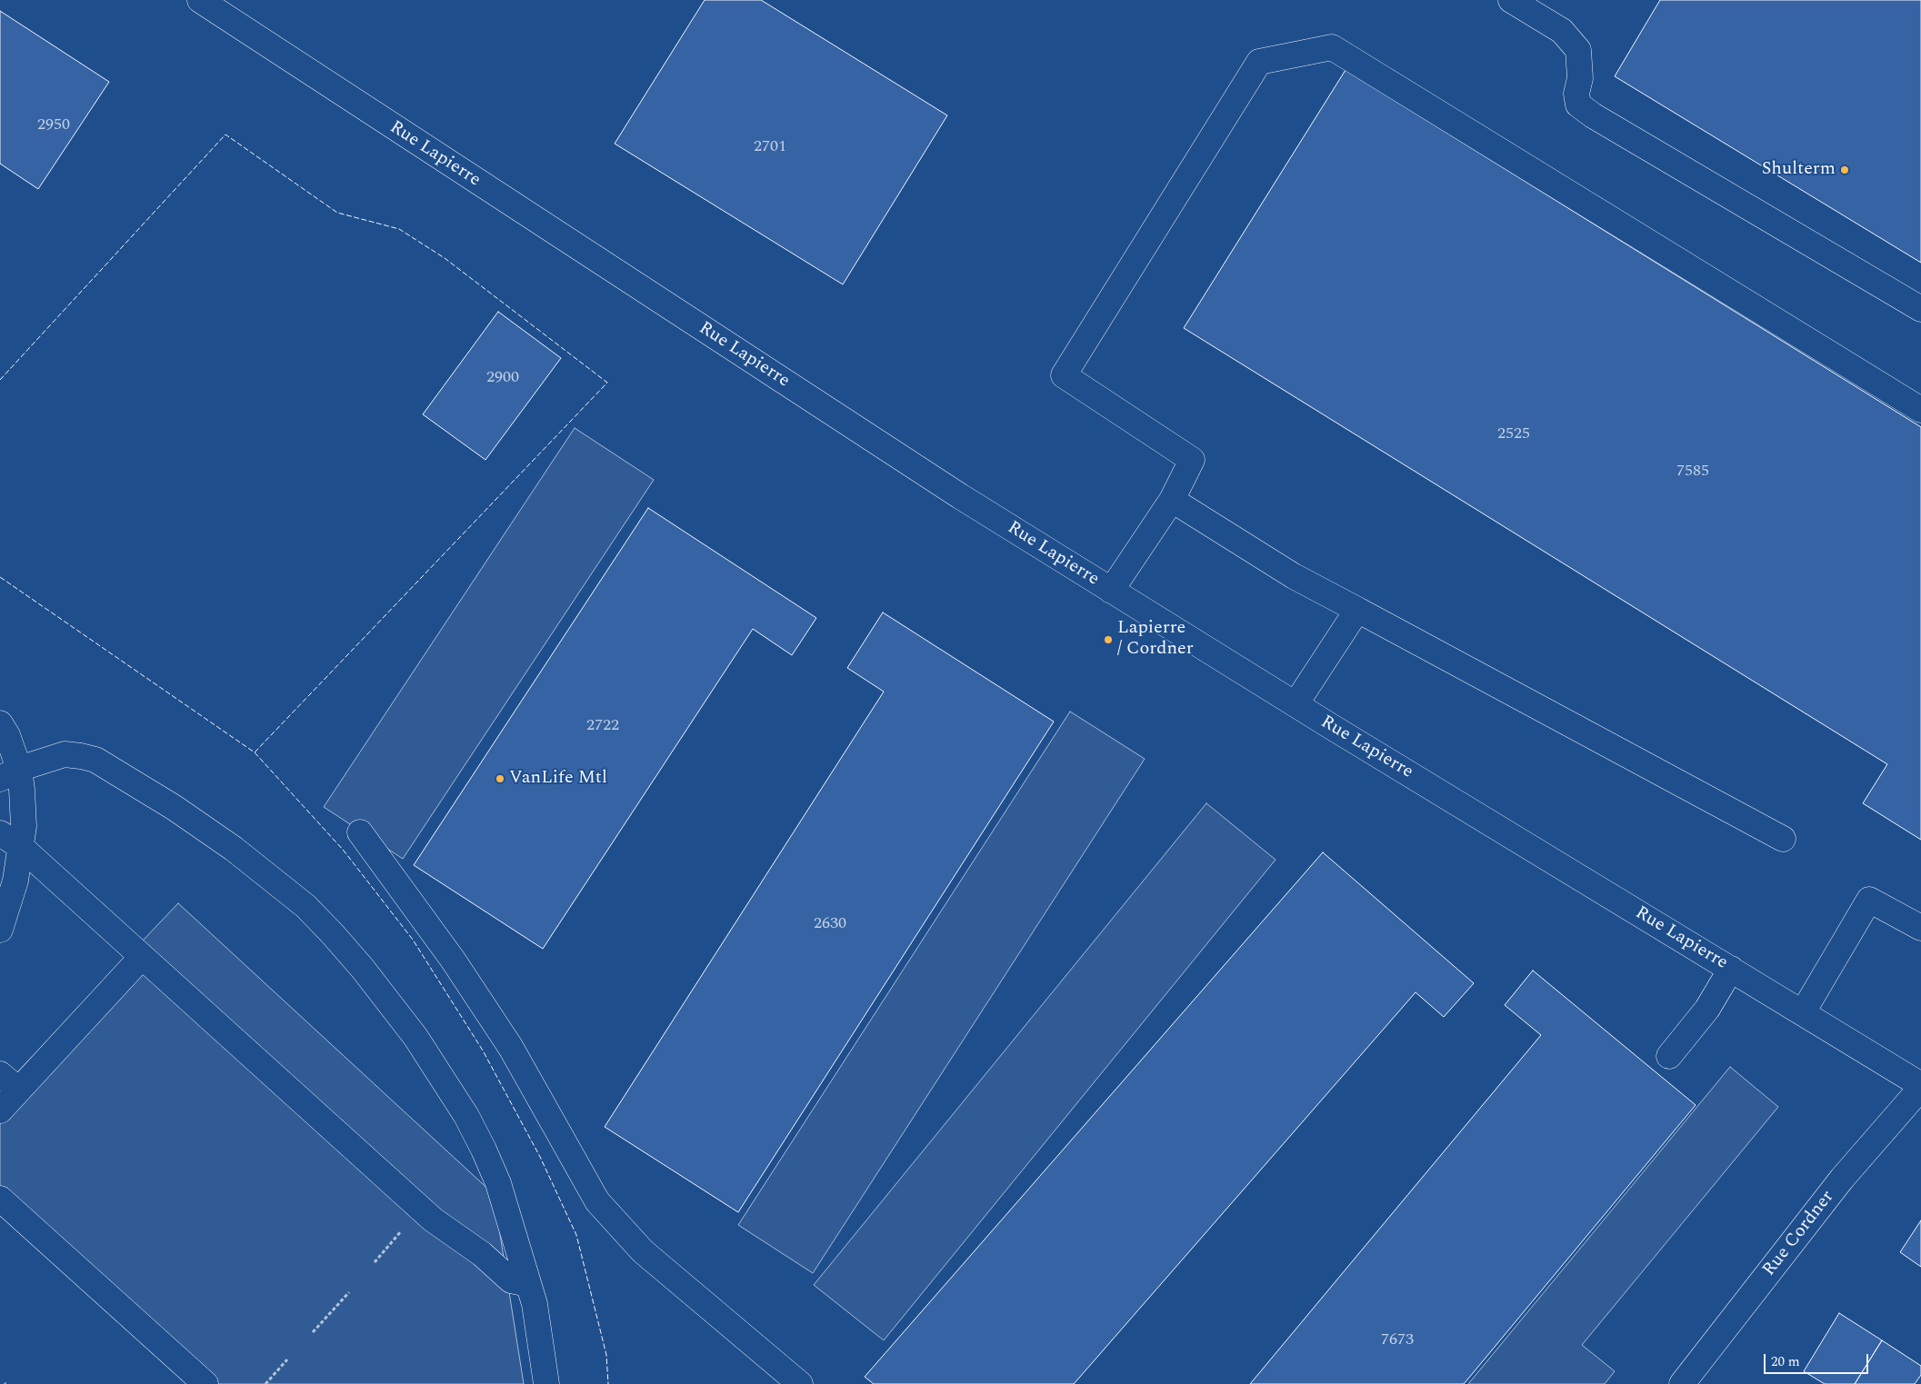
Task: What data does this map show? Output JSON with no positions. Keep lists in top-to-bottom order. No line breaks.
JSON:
{"streets":{"street":["Rue Lapierre","Rue Cordner"]},"crossings":[["Rue Lapierre","Rue Cordner"]],"places":["Shulterm","Lapierre / Cordner","VanLife Mtl"],"house_numbers":["2950","2701","2900","2525","7585","2722","2630","7673"],"scale_bar":"20 m"}
